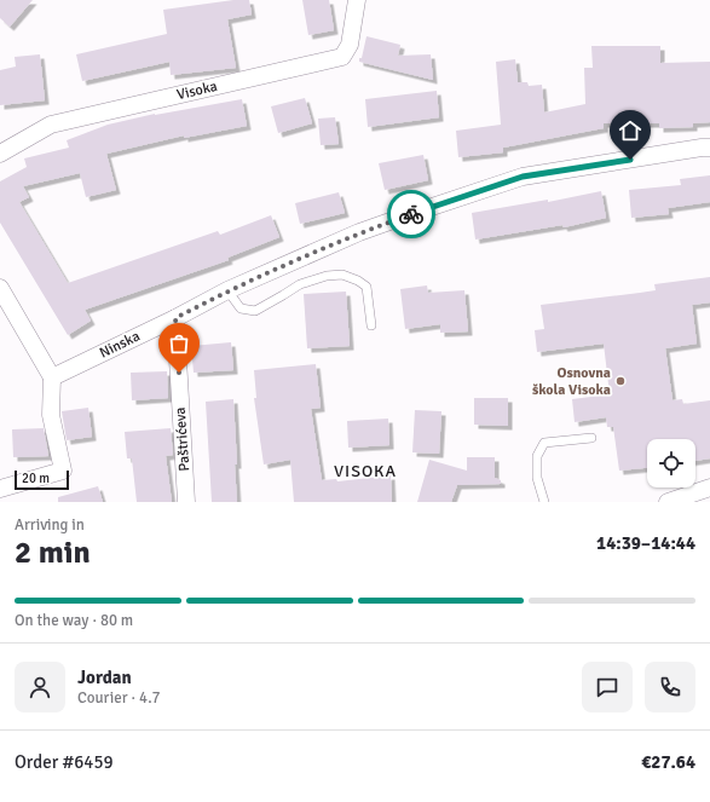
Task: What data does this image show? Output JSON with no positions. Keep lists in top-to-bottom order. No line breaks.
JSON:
{"streets":{"street":["Visoka","Ninska","Paštrićeva"]},"crossings":[["Ninska","Paštrićeva"]],"districts":["VISOKA"],"places":["Osnovna škola Visoka"],"scale_bar":"20 m","page":{"scale":"20 m","heading":["2 min","Arriving in","14:39–14:44"],"panel":["Jordan","Courier · 4.7","Order #6459","€27.64"],"bar":"On the way · 80 m"}}
